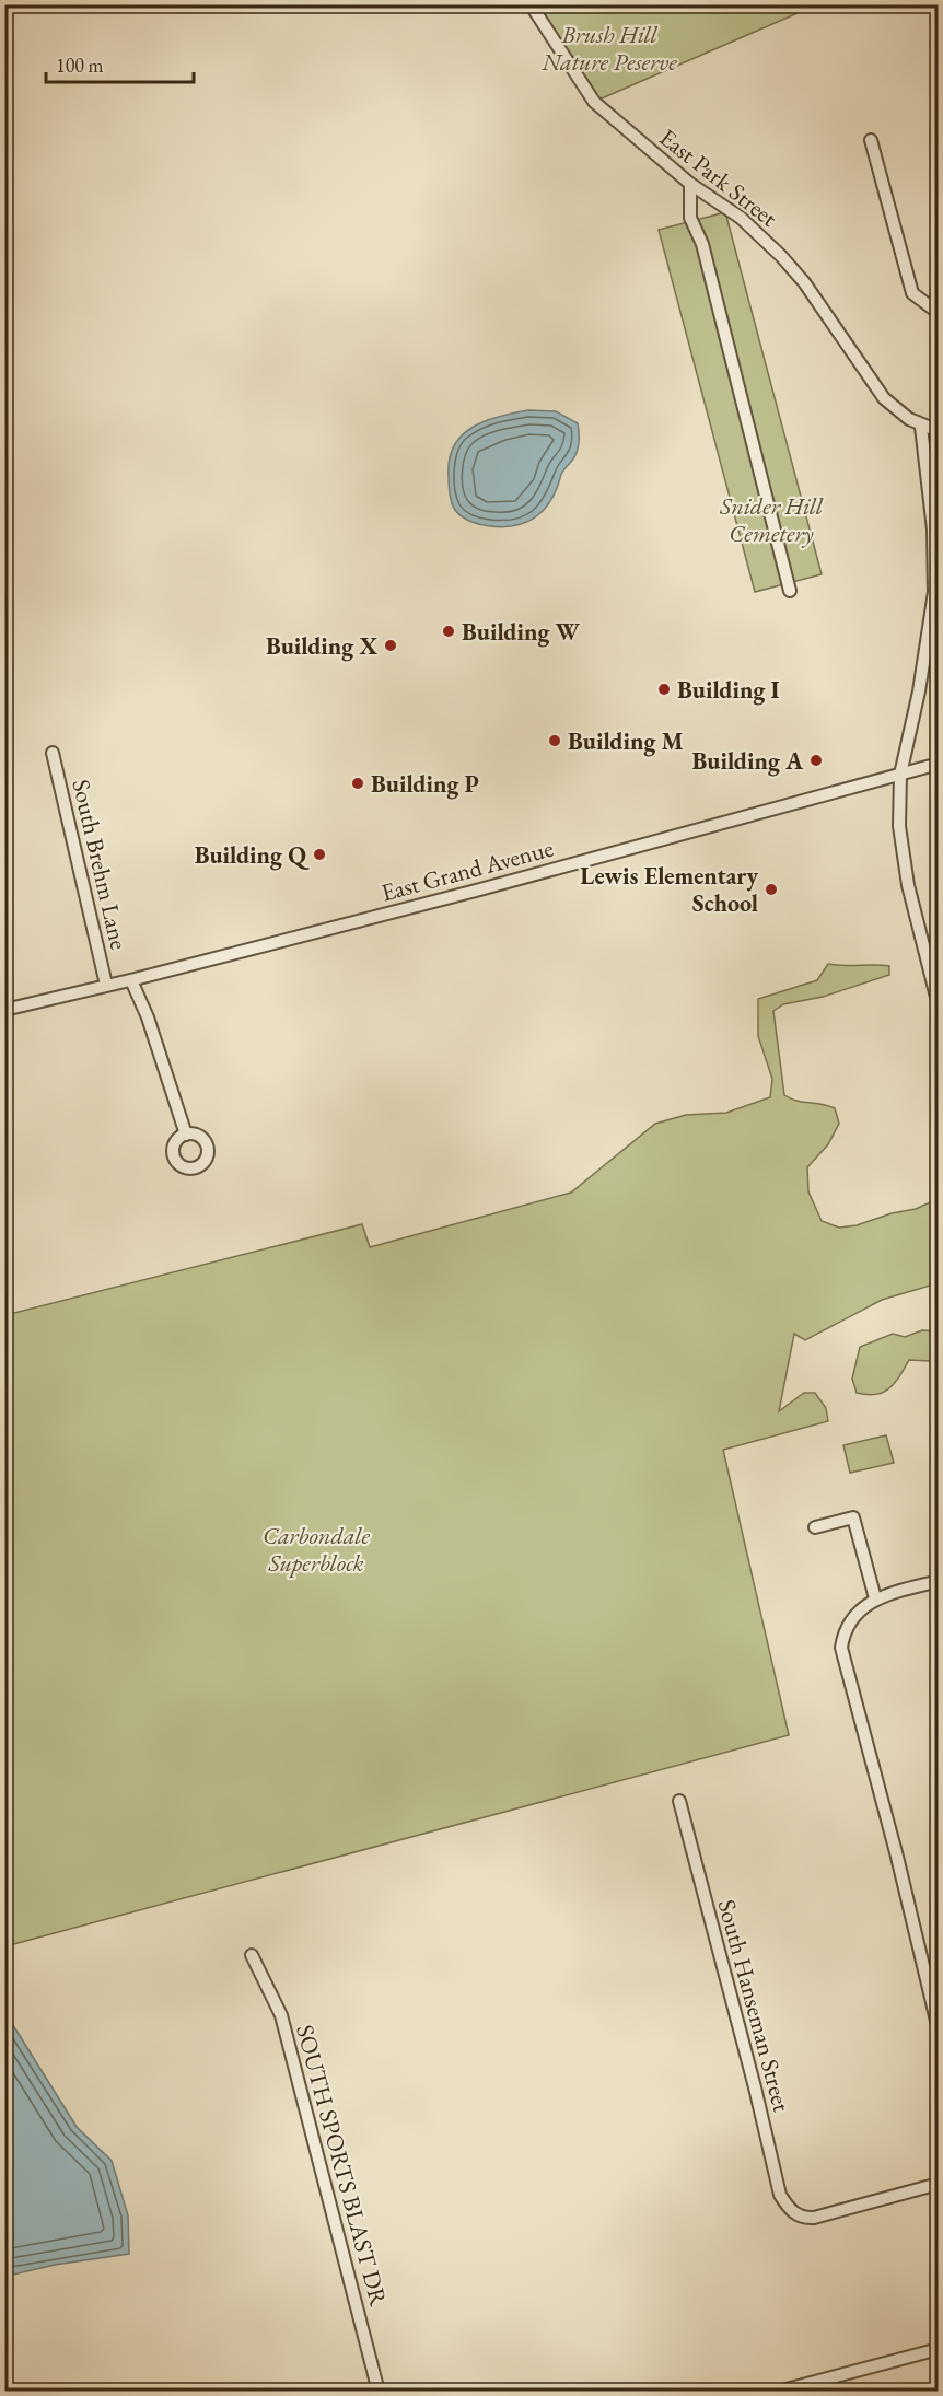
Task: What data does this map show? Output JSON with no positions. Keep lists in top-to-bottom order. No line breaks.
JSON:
{"streets":{"street":["East Park Street","South Brehm Lane","East Grand Avenue","South Hanseman Street","SOUTH SPORTS BLAST DR"]},"crossings":[["South Brehm Lane","East Grand Avenue"]],"parks":["Brush Hill Nature Peserve","Snider Hill Cemetery","Carbondale Superblock"],"places":["Building W","Building X","Building I","Building M","Building A","Building P","Building Q","Lewis Elementary School"],"scale_bar":"100 m"}
